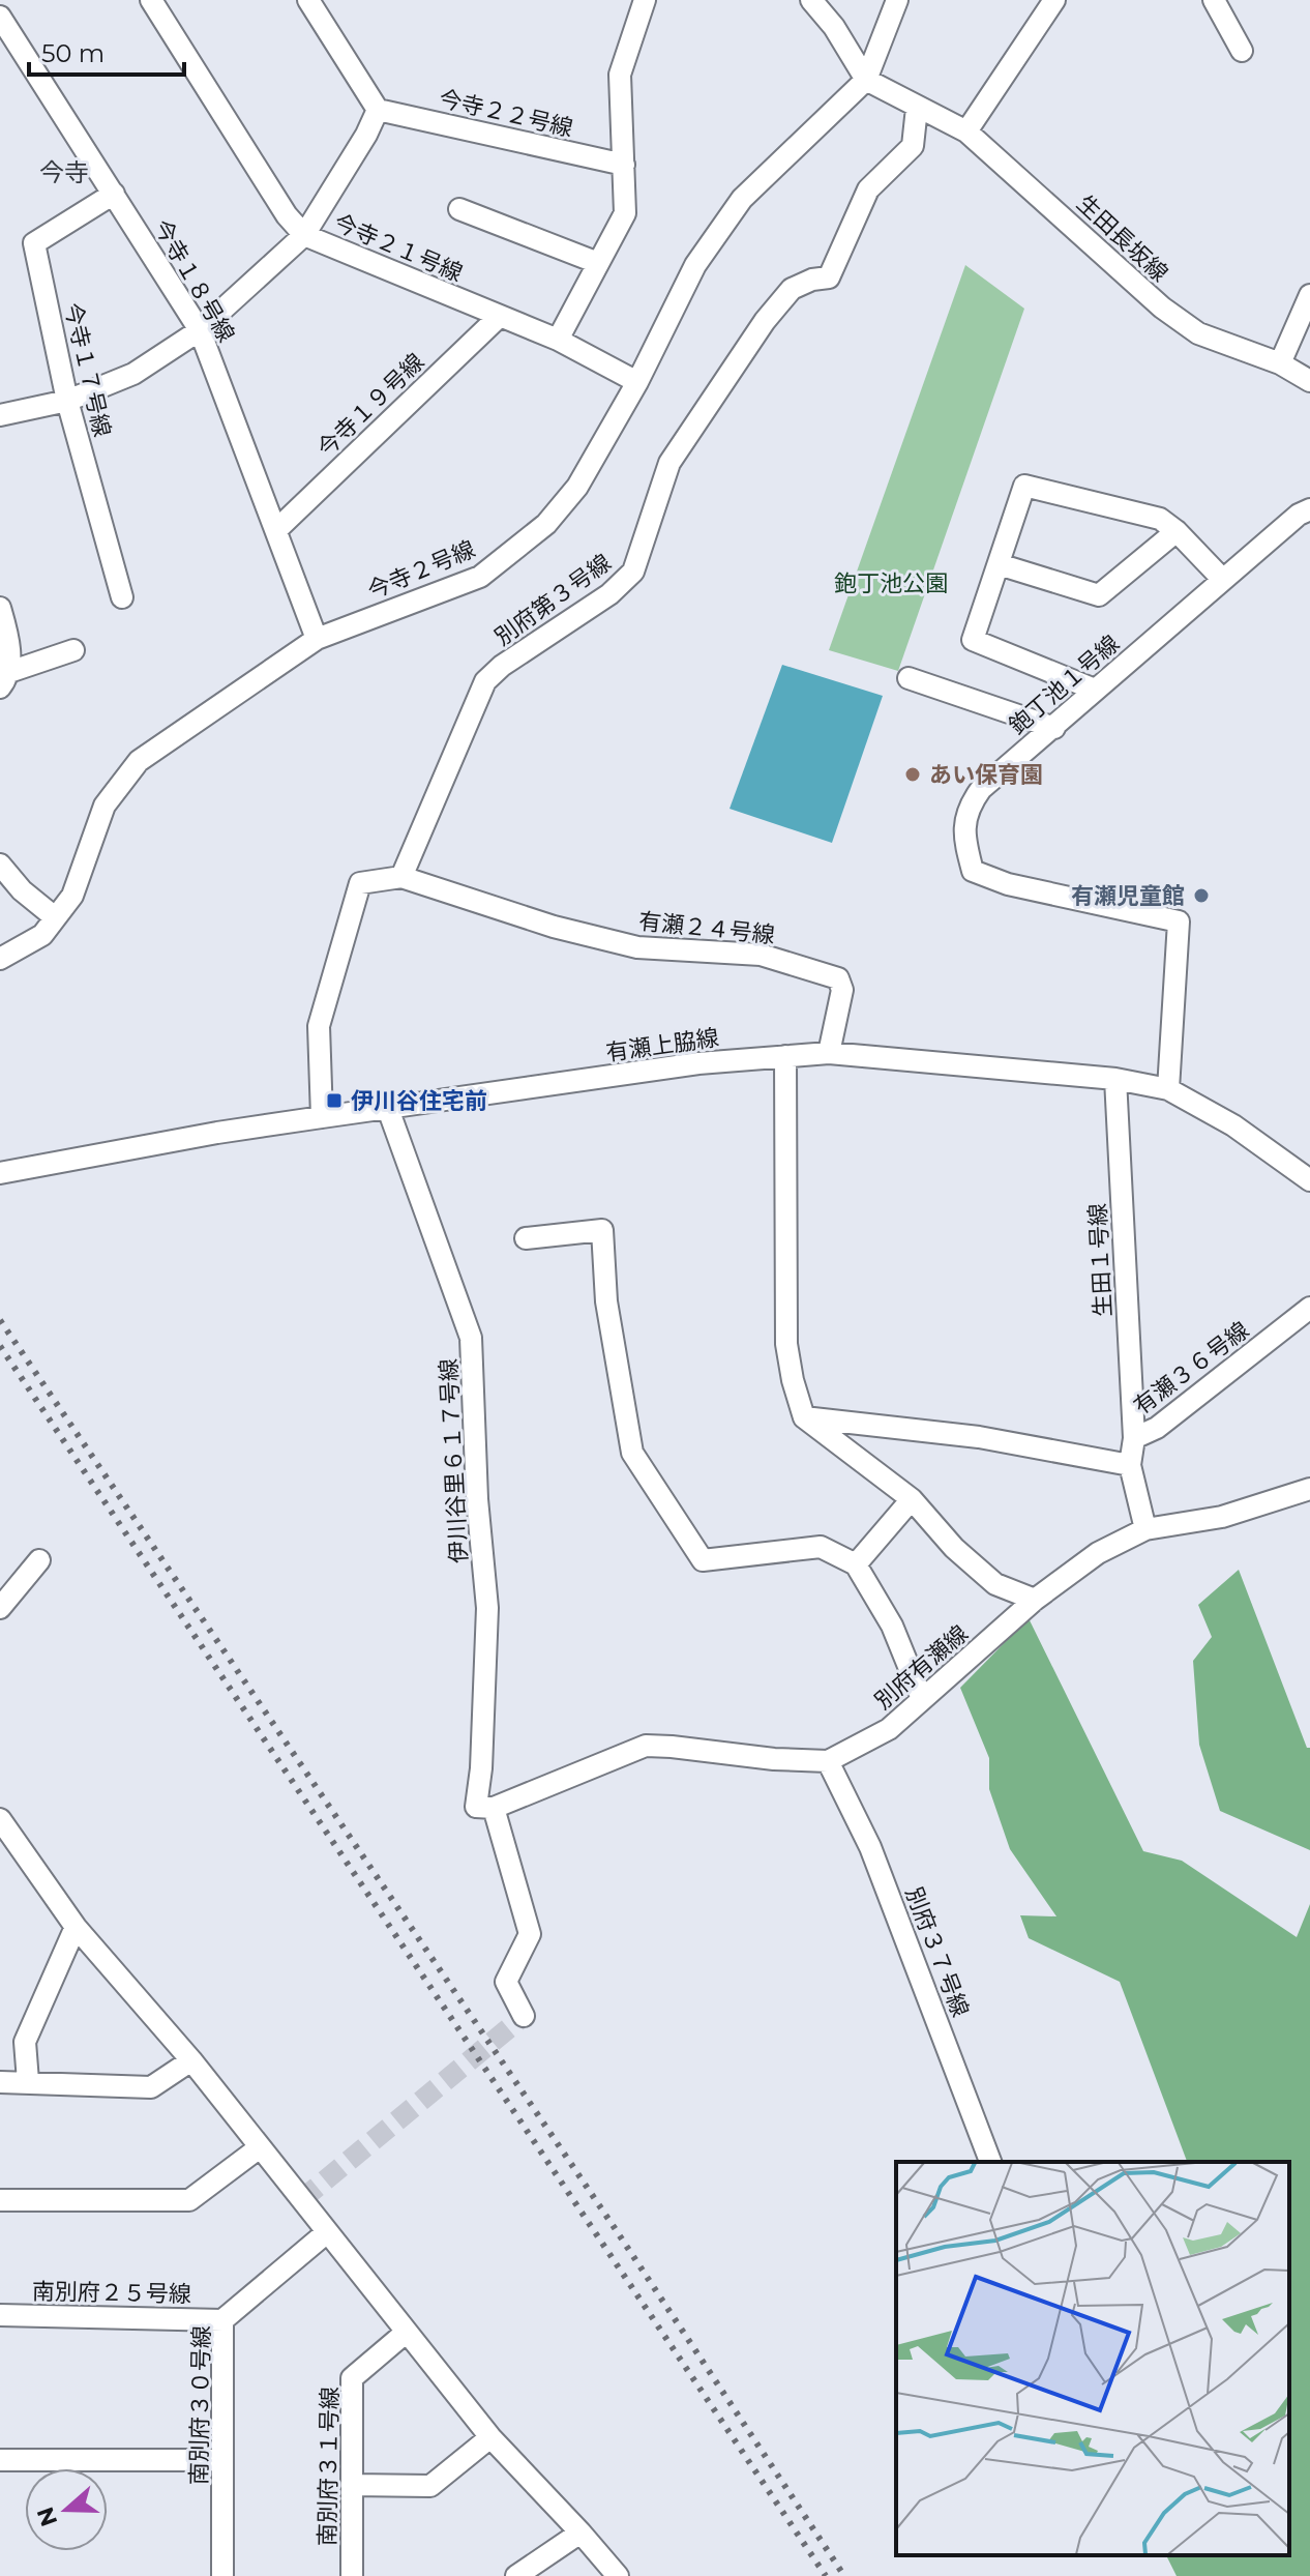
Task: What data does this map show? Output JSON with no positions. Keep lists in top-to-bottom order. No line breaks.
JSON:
{"streets":{"street":["今寺２２号線","生田長坂線","今寺２１号線","今寺１８号線","今寺１７号線","今寺１９号線","今寺２号線","別府第３号線","鉋丁池１号線","有瀬２４号線","有瀬上脇線","生田１号線","有瀬３６号線","伊川谷里６１７号線","別府有瀬線","別府３７号線","南別府２５号線","南別府３０号線","南別府３１号線"]},"crossings":[["生田長坂線","今寺２号線"],["生田長坂線","別府第３号線"],["今寺２１号線","今寺１９号線"],["今寺２１号線","今寺２号線"],["今寺１８号線","今寺１７号線"],["今寺１８号線","今寺１９号線"],["今寺１８号線","今寺２号線"],["別府第３号線","有瀬２４号線"],["鉋丁池１号線","有瀬上脇線"],["有瀬２４号線","有瀬上脇線"],["有瀬上脇線","生田１号線"],["有瀬上脇線","伊川谷里６１７号線"],["生田１号線","有瀬３６号線"],["有瀬３６号線","別府有瀬線"],["伊川谷里６１７号線","別府有瀬線"],["別府有瀬線","別府３７号線"],["南別府２５号線","南別府３０号線"]],"districts":["今寺"],"parks":["鉋丁池公園"],"places":{"other":["あい保育園","有瀬児童館"],"transit":["伊川谷住宅前"]},"scale_bar":"50 m","north":"left"}
